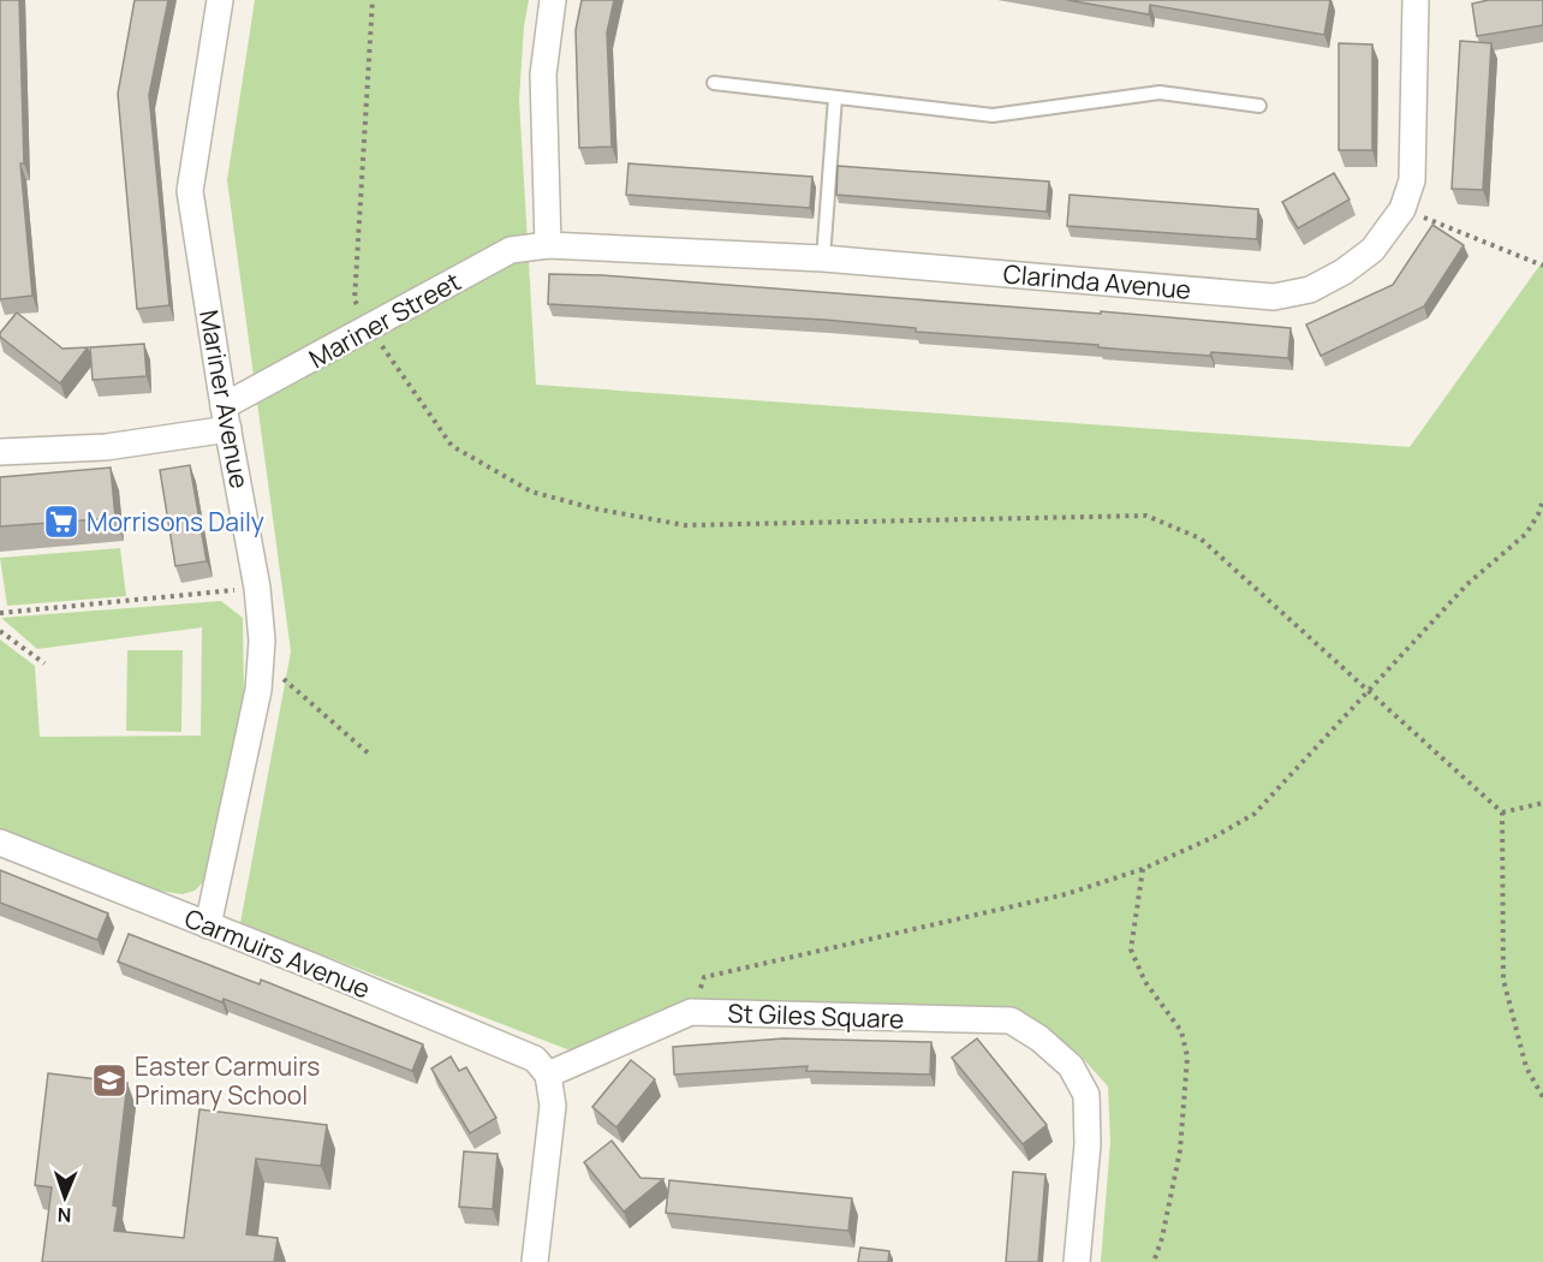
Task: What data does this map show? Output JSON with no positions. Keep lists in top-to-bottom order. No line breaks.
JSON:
{"streets":{"street":["Clarinda Avenue","Mariner Street","Mariner Avenue","Carmuirs Avenue","St Giles Square"]},"crossings":[["Clarinda Avenue","Mariner Street"],["Mariner Street","Mariner Avenue"],["Mariner Avenue","Carmuirs Avenue"],["Carmuirs Avenue","St Giles Square"]],"places":{"supermarket":["Morrisons Daily"],"school or university":["Easter Carmuirs Primary School"]},"north":"bottom"}
